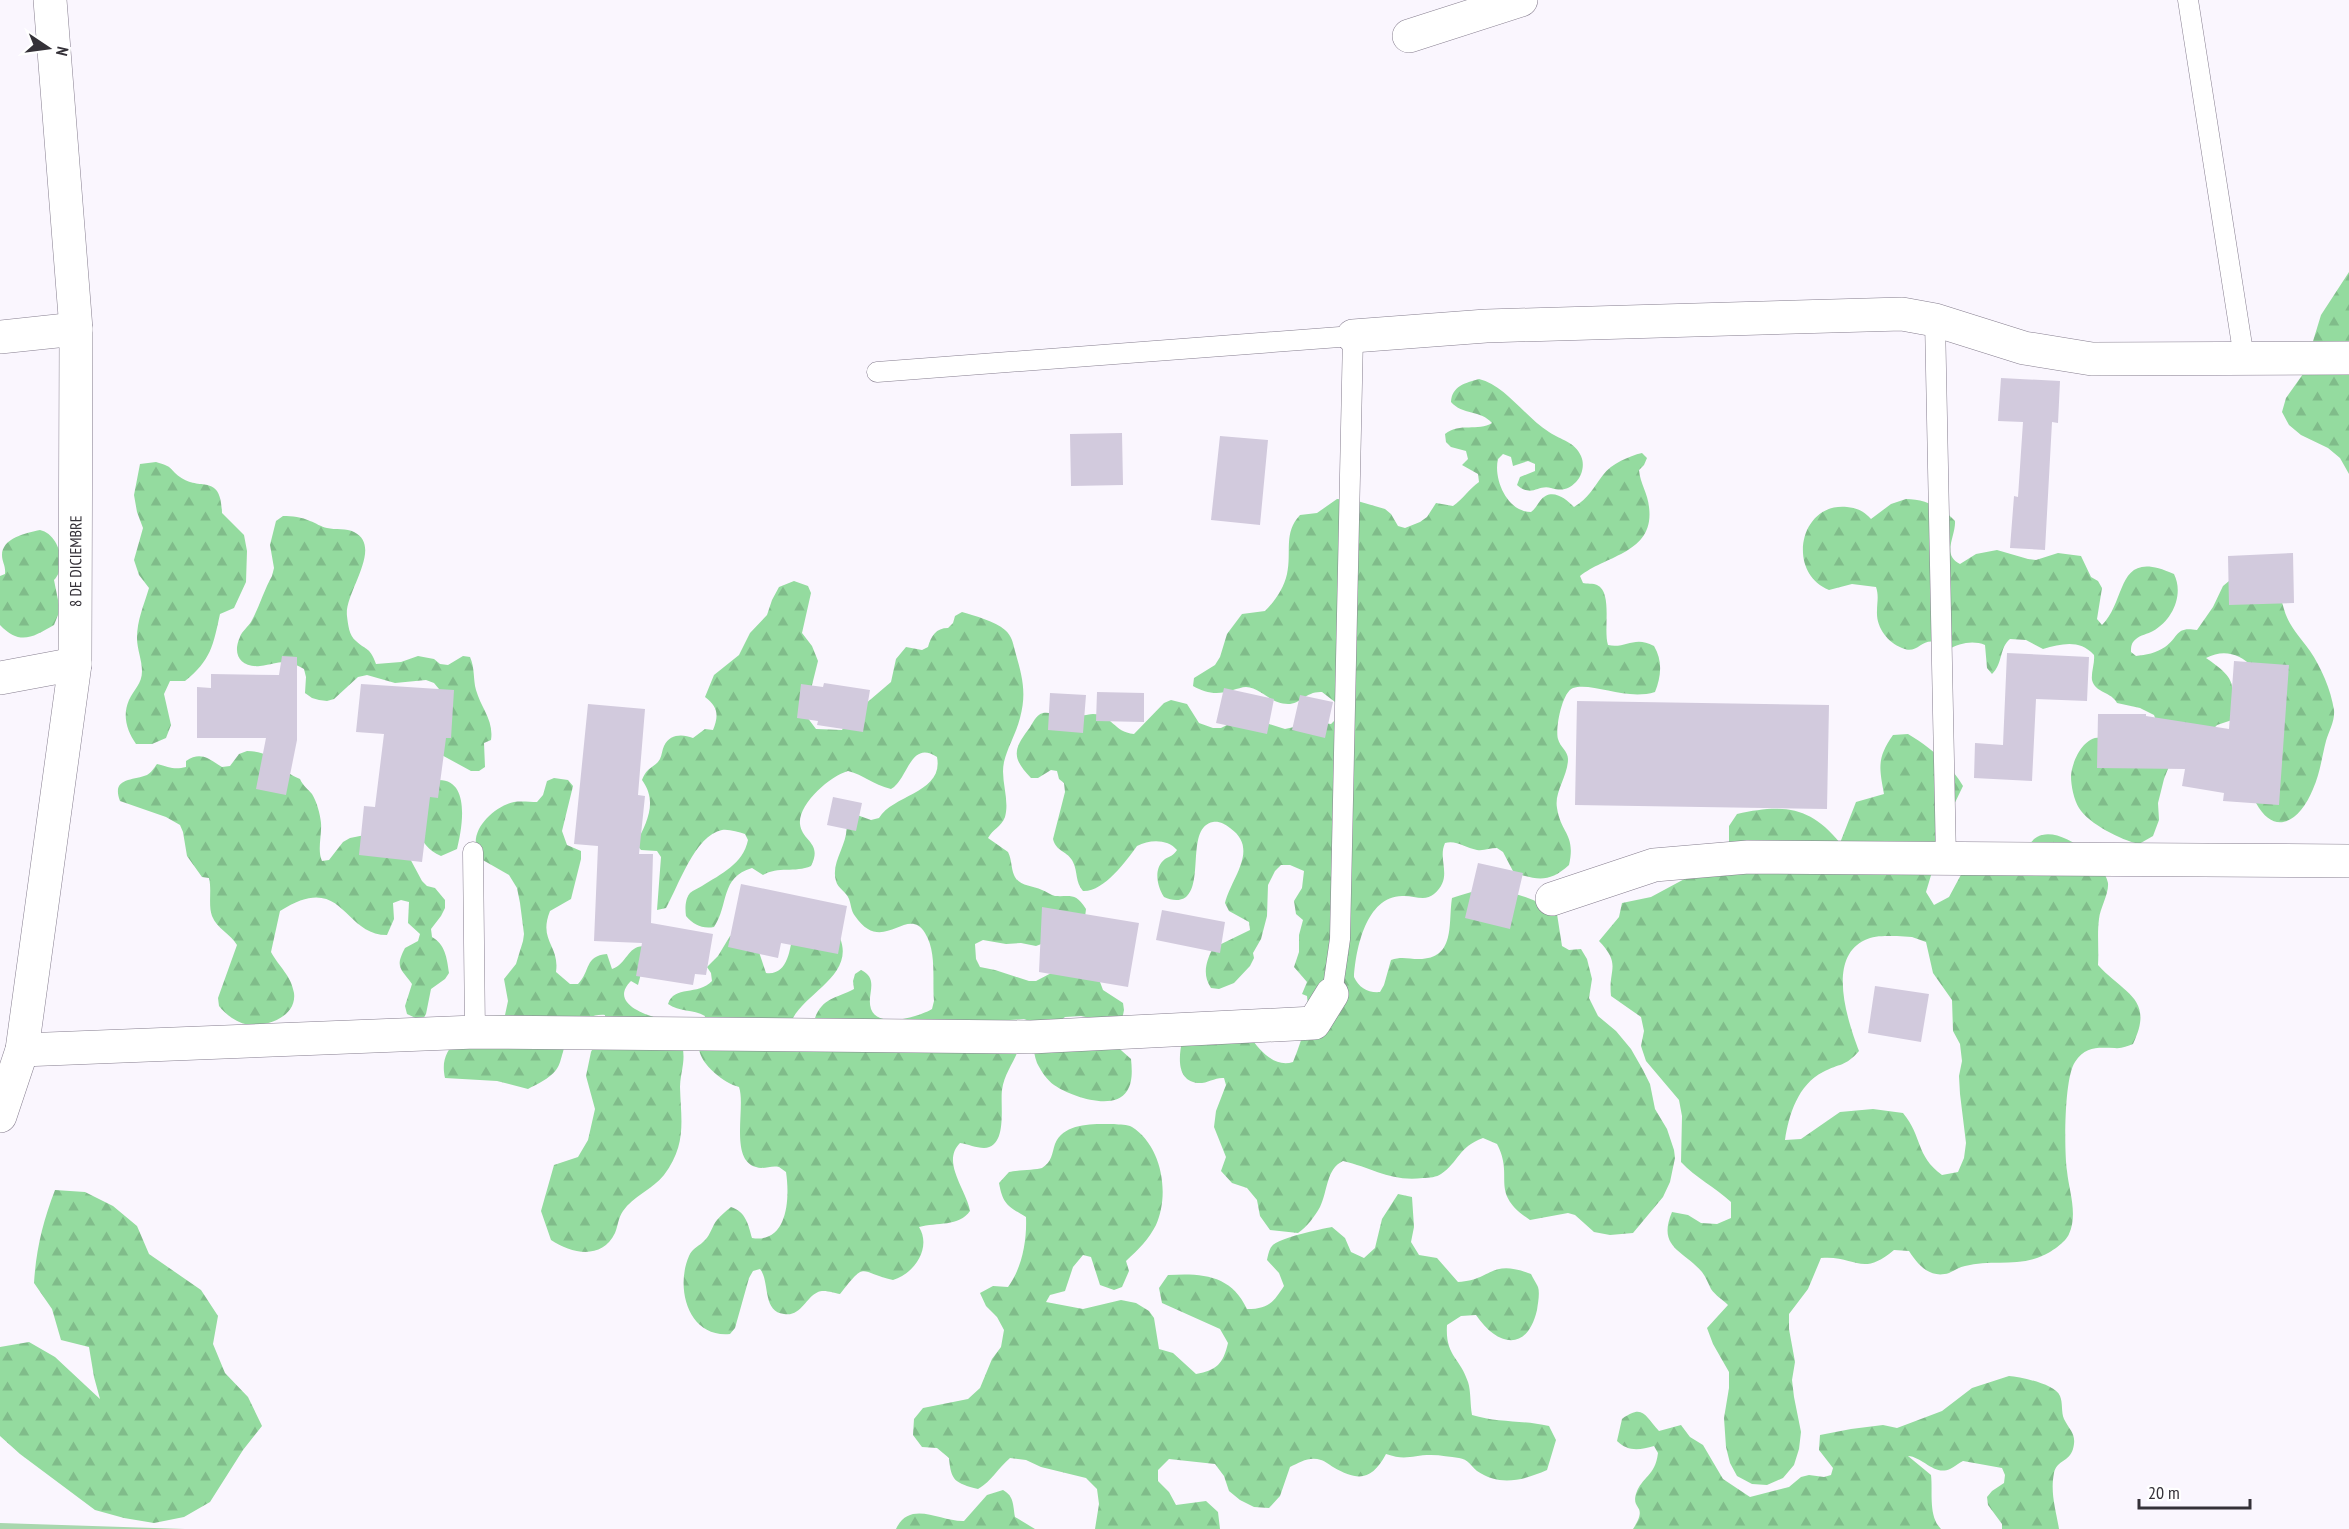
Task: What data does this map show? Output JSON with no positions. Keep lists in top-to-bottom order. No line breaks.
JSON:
{"streets":{"street":["8 DE DICIEMBRE"]},"scale_bar":"20 m","north":"right"}
